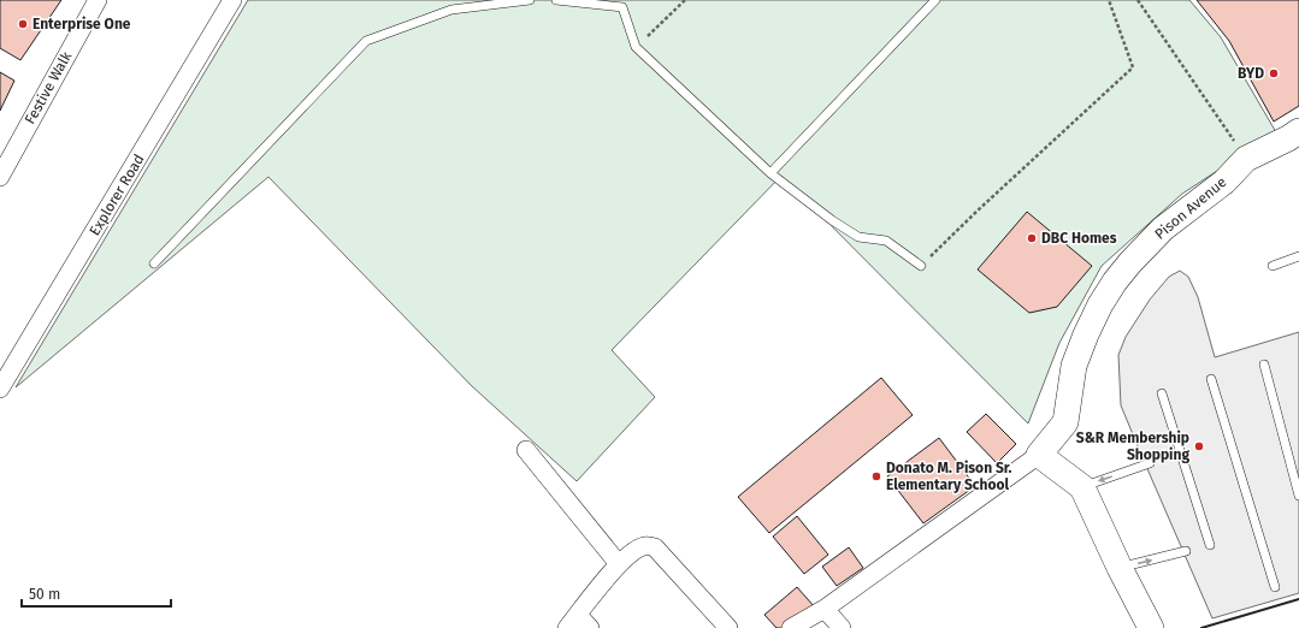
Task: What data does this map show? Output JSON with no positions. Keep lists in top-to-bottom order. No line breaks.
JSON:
{"streets":{"street":["Festive Walk","Explorer Road","Pison Avenue"]},"places":["Enterprise One","BYD","DBC Homes","S&R Membership Shopping","Donato M. Pison Sr. Elementary School"],"scale_bar":"50 m"}
